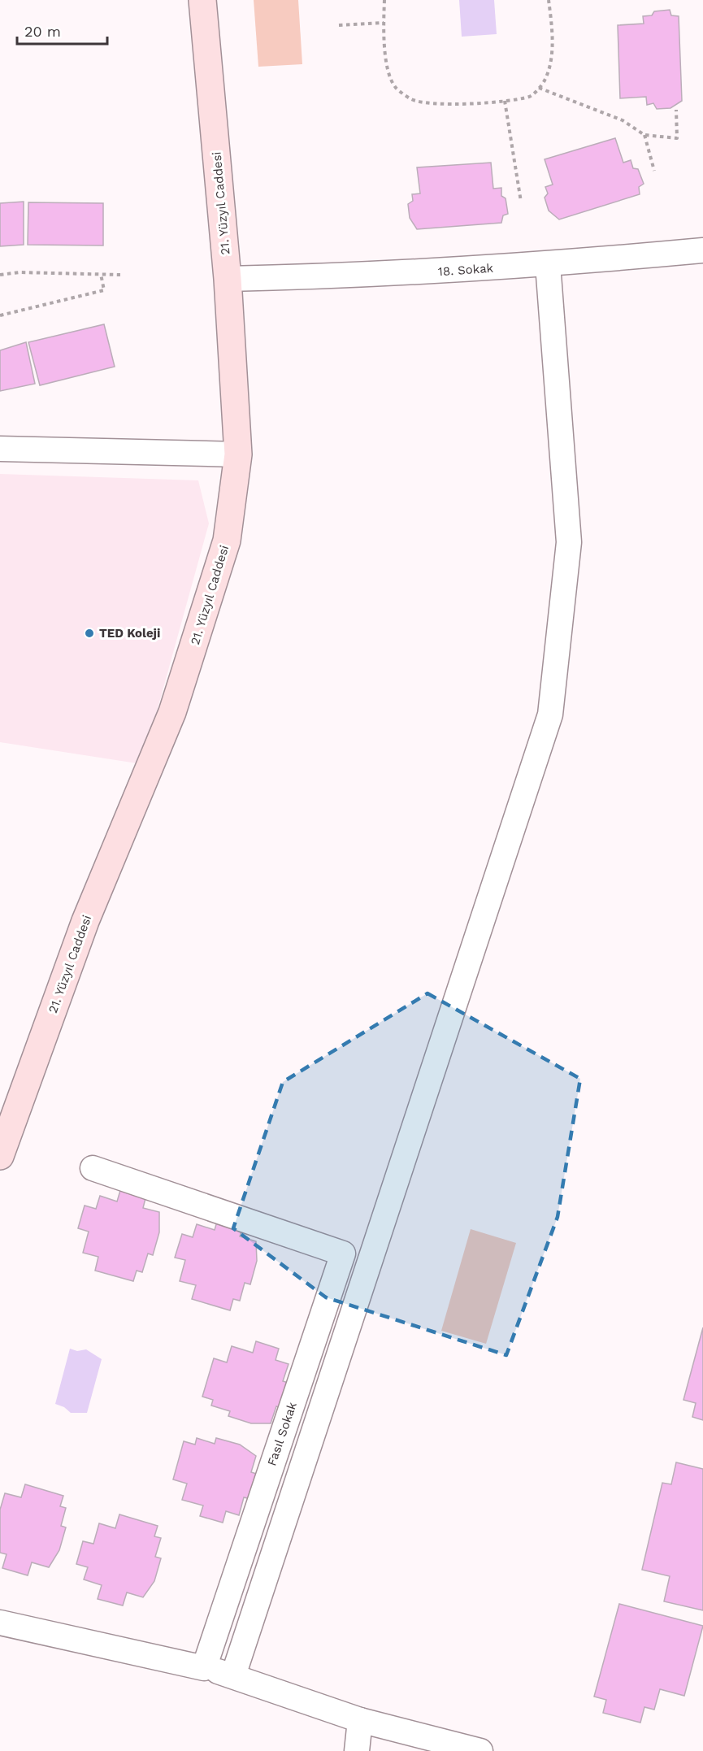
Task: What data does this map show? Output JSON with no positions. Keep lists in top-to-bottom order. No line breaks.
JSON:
{"streets":{"street":["21. Yüzyıl Caddesi","18. Sokak","Fasıl Sokak"]},"crossings":[["21. Yüzyıl Caddesi","18. Sokak"]],"places":["TED Koleji"],"scale_bar":"20 m"}
